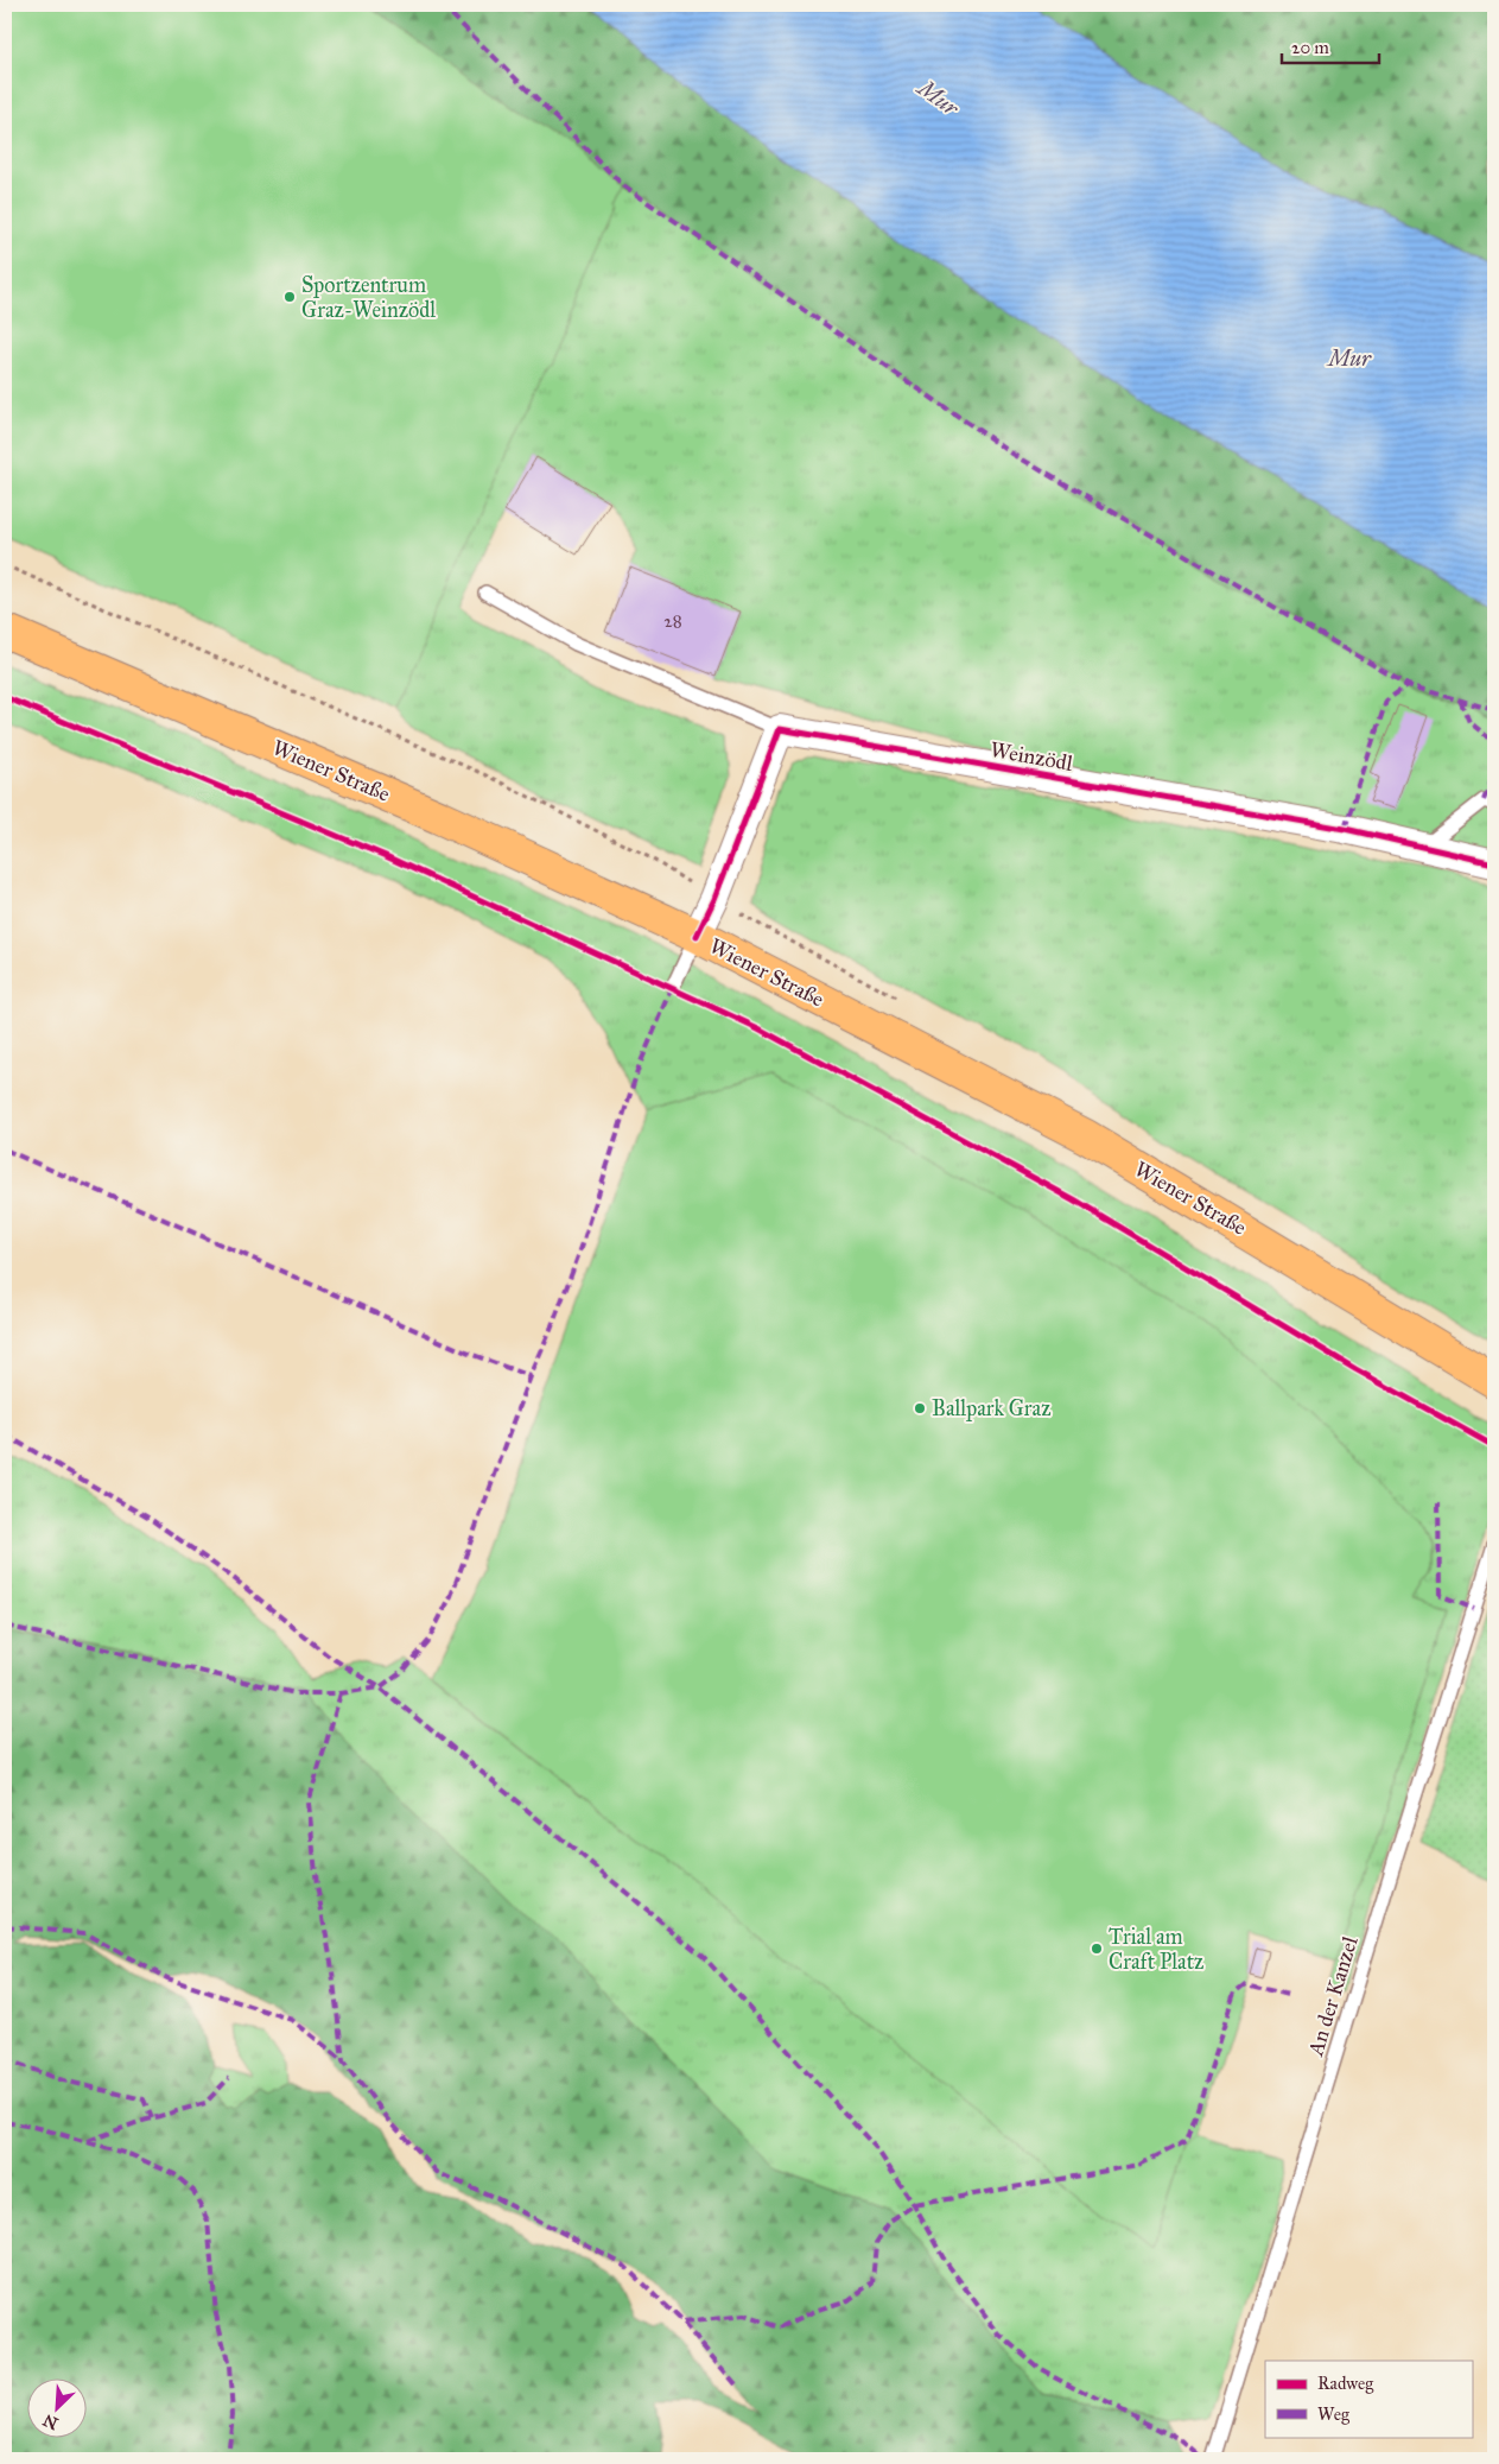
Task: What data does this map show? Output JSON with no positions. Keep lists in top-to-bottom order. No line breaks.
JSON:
{"streets":{"main road":["Wiener Straße"],"street":["Weinzödl"],"lane":["An der Kanzel"]},"water":["Mur"],"places":["Sportzentrum Graz-Weinzödl","Ballpark Graz","Trial am Craft Platz"],"house_numbers":["28"],"legend":["Radweg","Weg"],"scale_bar":"20 m","north":"bottom left"}
